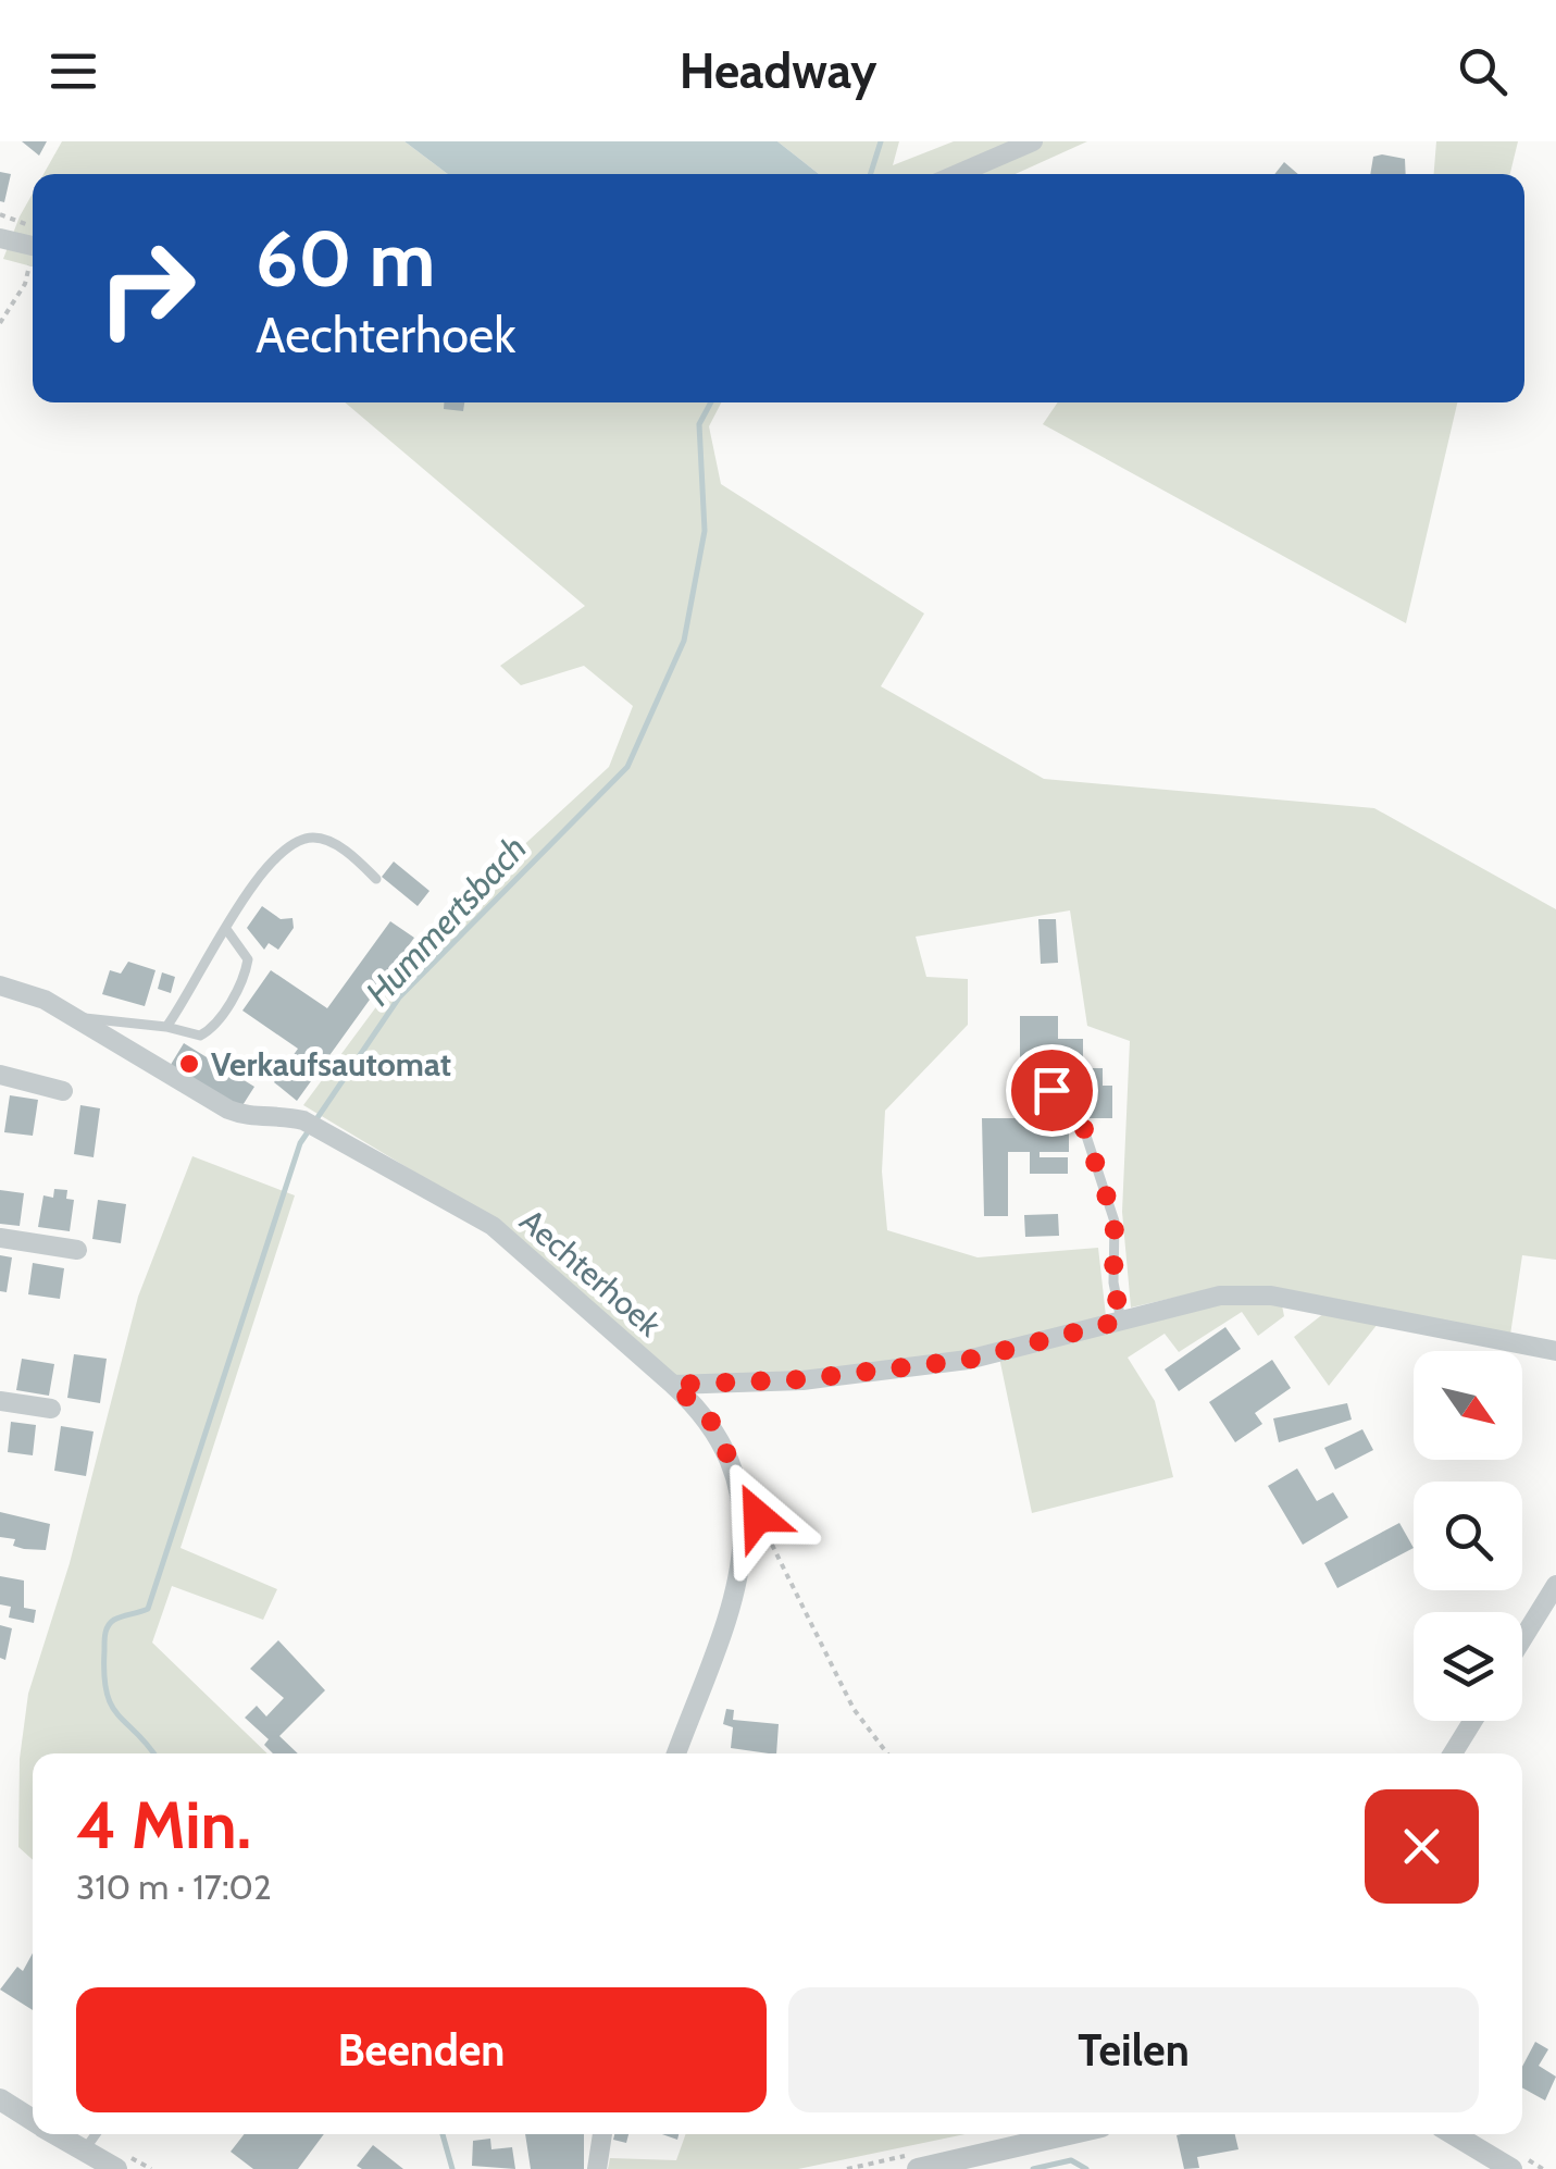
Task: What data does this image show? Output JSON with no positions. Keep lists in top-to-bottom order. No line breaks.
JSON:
{"streets":{"street":["Aechterhoek"]},"water":["Hummertsbach"],"places":["Verkaufsautomat"],"north":"bottom right","page":{"header":"Headway","turn":["60 m","Aechterhoek"],"heading":["4 Min.","310 m · 17:02"],"buttons":["Beenden","Teilen"]}}
